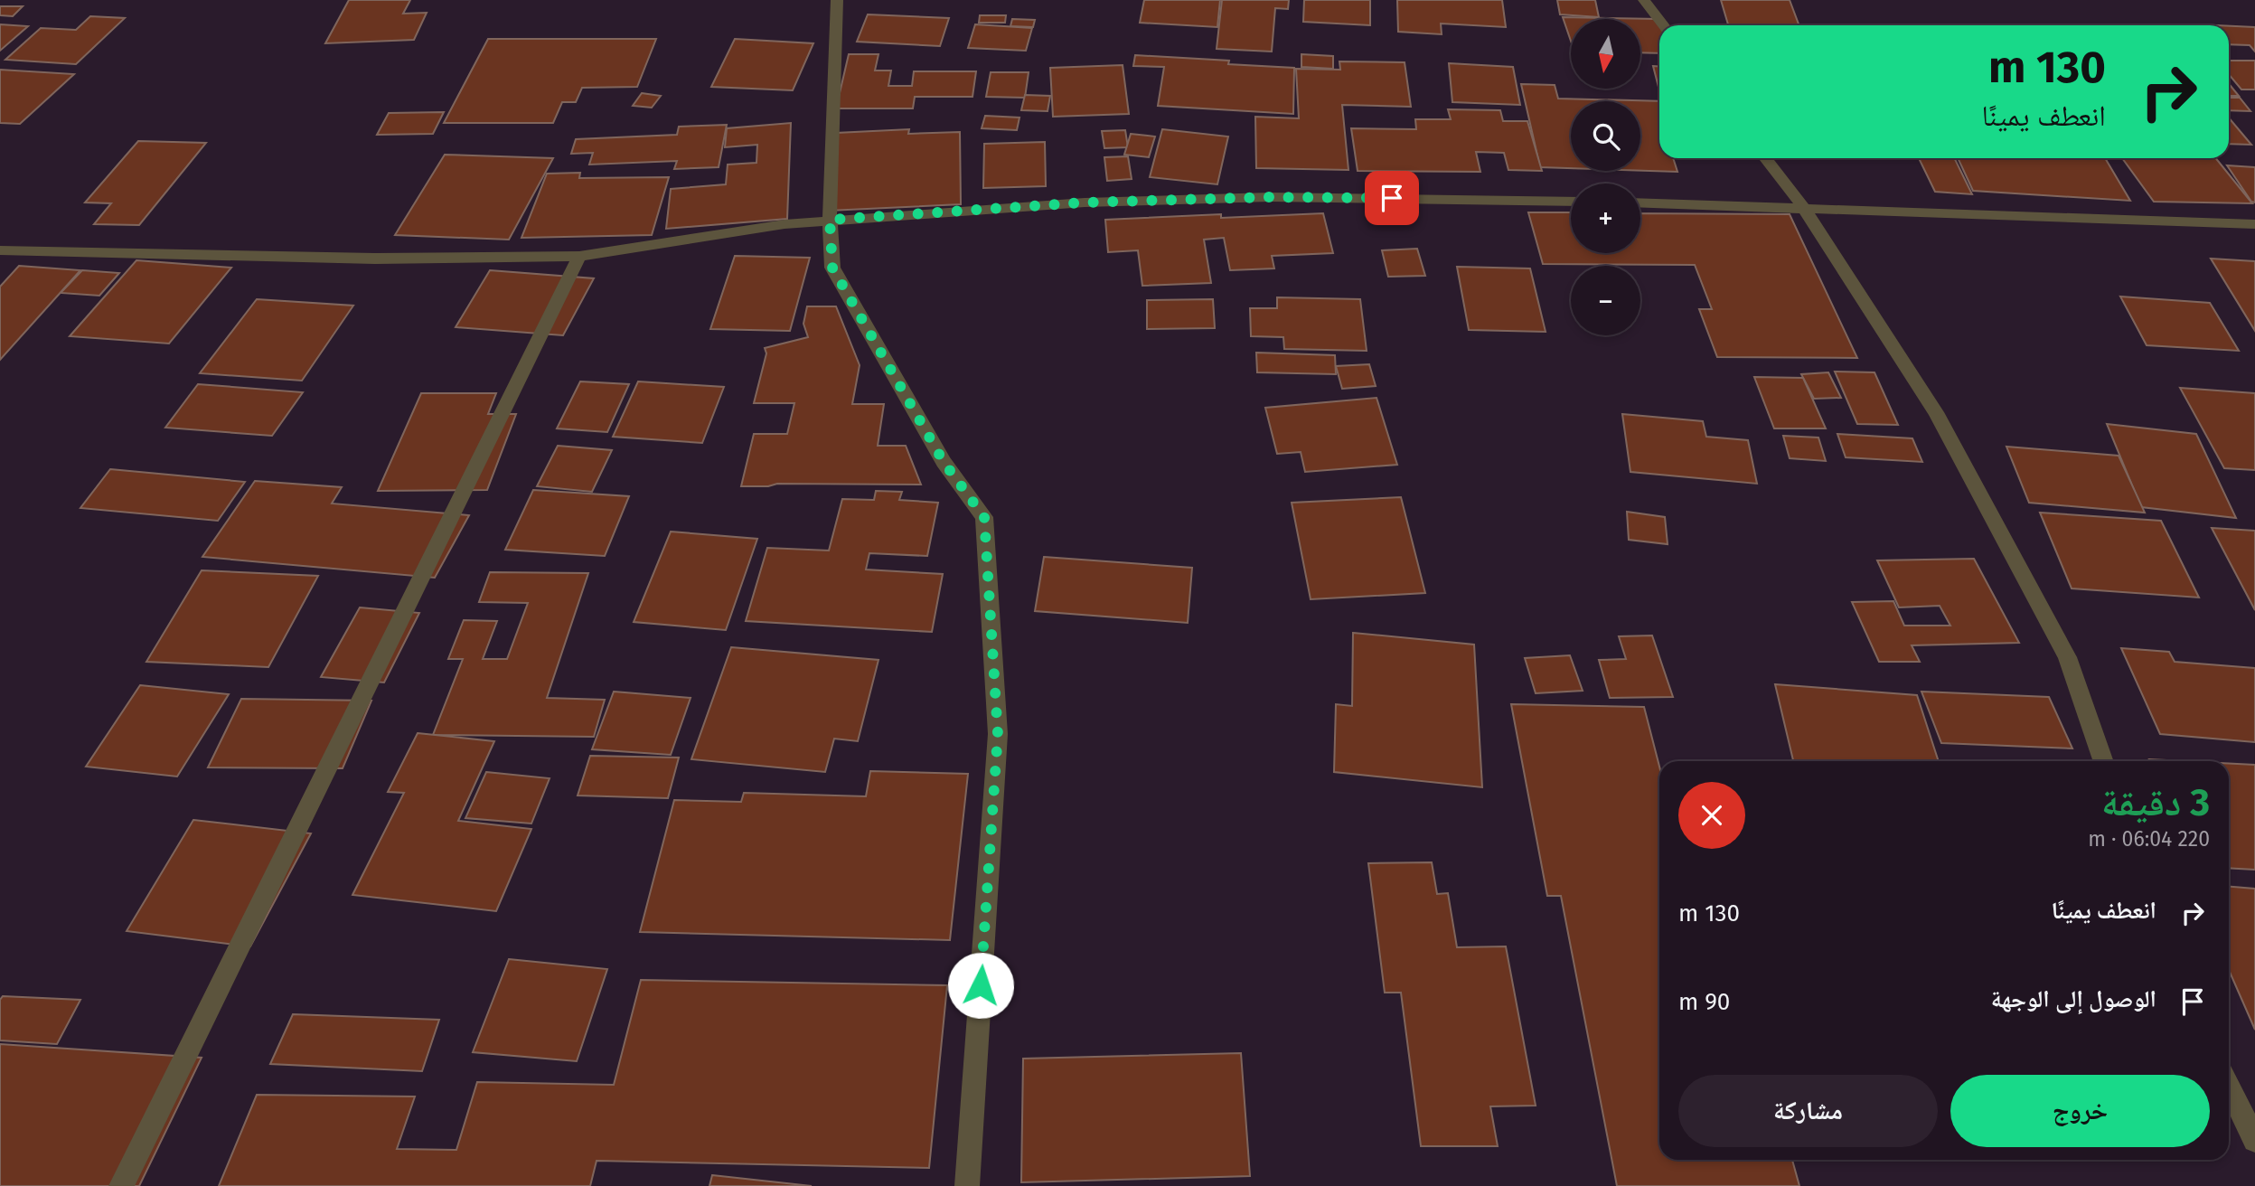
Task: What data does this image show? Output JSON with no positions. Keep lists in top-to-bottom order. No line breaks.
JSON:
{"north":"bottom","page":{"map_buttons":["+","−"],"turn":["130 m","انعطف يمينًا"],"heading":["3 دقيقة","220 m · 06:04"],"list":[{"name":"انعطف يمينًا","value":"130 m"},{"name":"الوصول إلى الوجهة","value":"90 m"}],"buttons":["خروج","مشاركة"]}}
